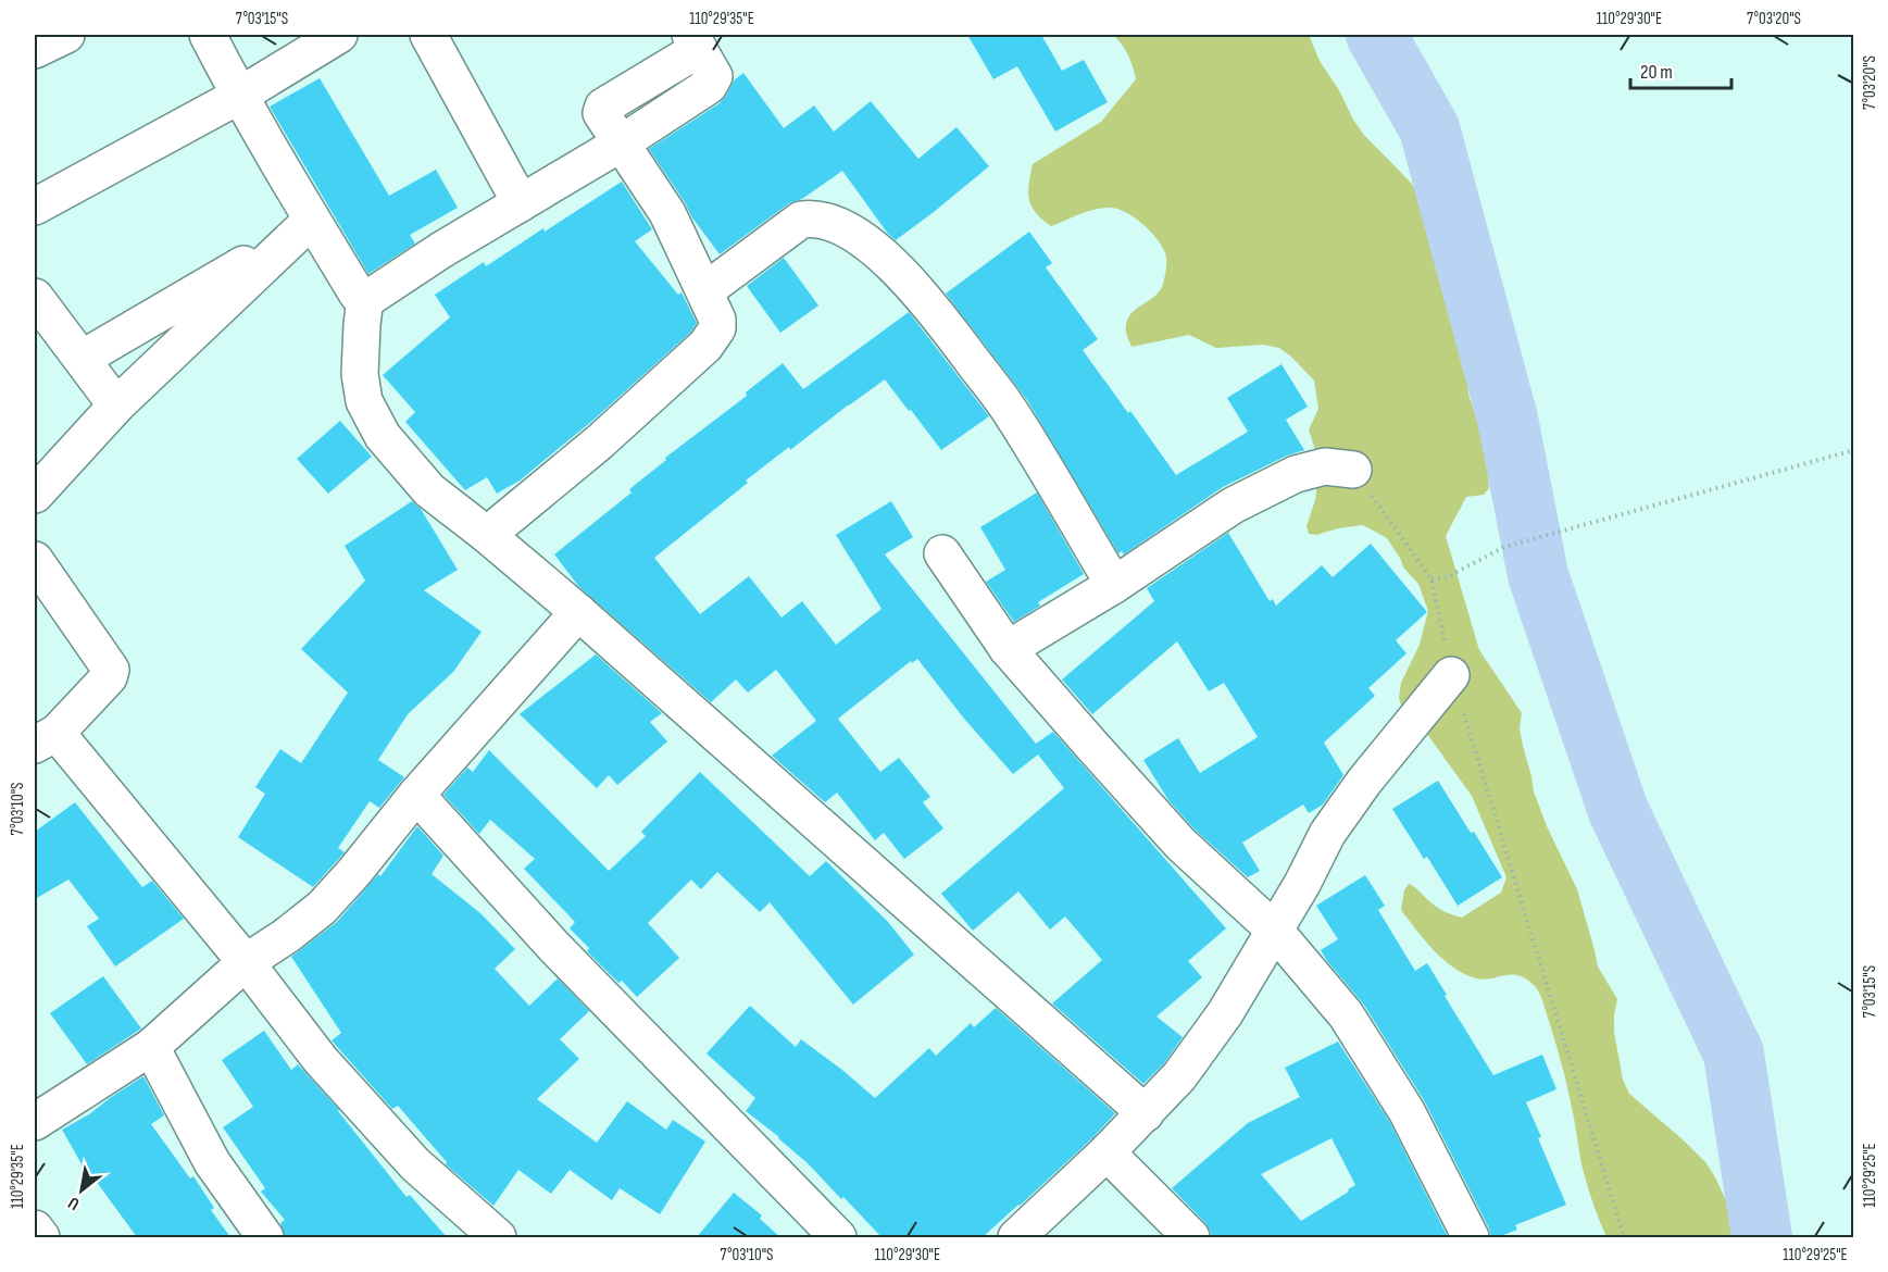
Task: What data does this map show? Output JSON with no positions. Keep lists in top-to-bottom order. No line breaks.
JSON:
{"scale_bar":"20 m","north":"bottom left","coordinates":["7°03'15\"S","110°29'35\"E","110°29'30\"E","7°03'20\"S","7°03'10\"S","110°29'25\"E"]}
